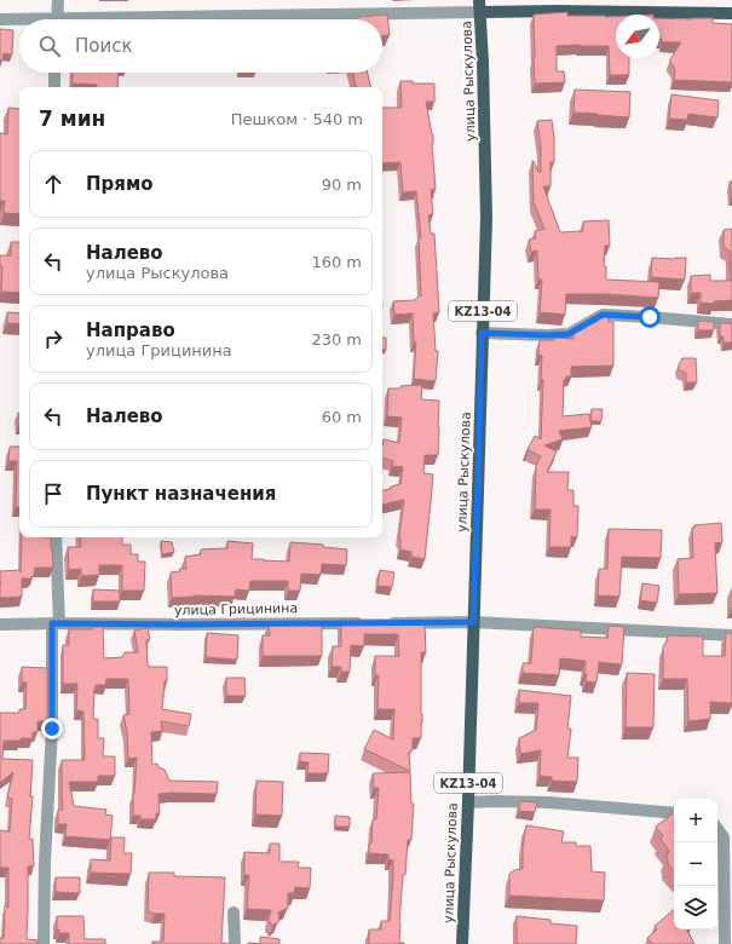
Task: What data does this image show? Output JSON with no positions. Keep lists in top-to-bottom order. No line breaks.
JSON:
{"streets":{"main road":["улица Рыскулова","KZ13-04"],"street":["улица Грицинина"]},"crossings":[["улица Рыскулова","улица Грицинина"]],"north":"bottom left","page":{"search":"Поиск","heading":["7 мин","Пешком · 540 m"],"list":[["Прямо","90 m"],["Налево","улица Рыскулова","160 m"],["Направо","улица Грицинина","230 m"],["Налево","60 m"],"Пункт назначения"],"map_buttons":["+","−"]}}
